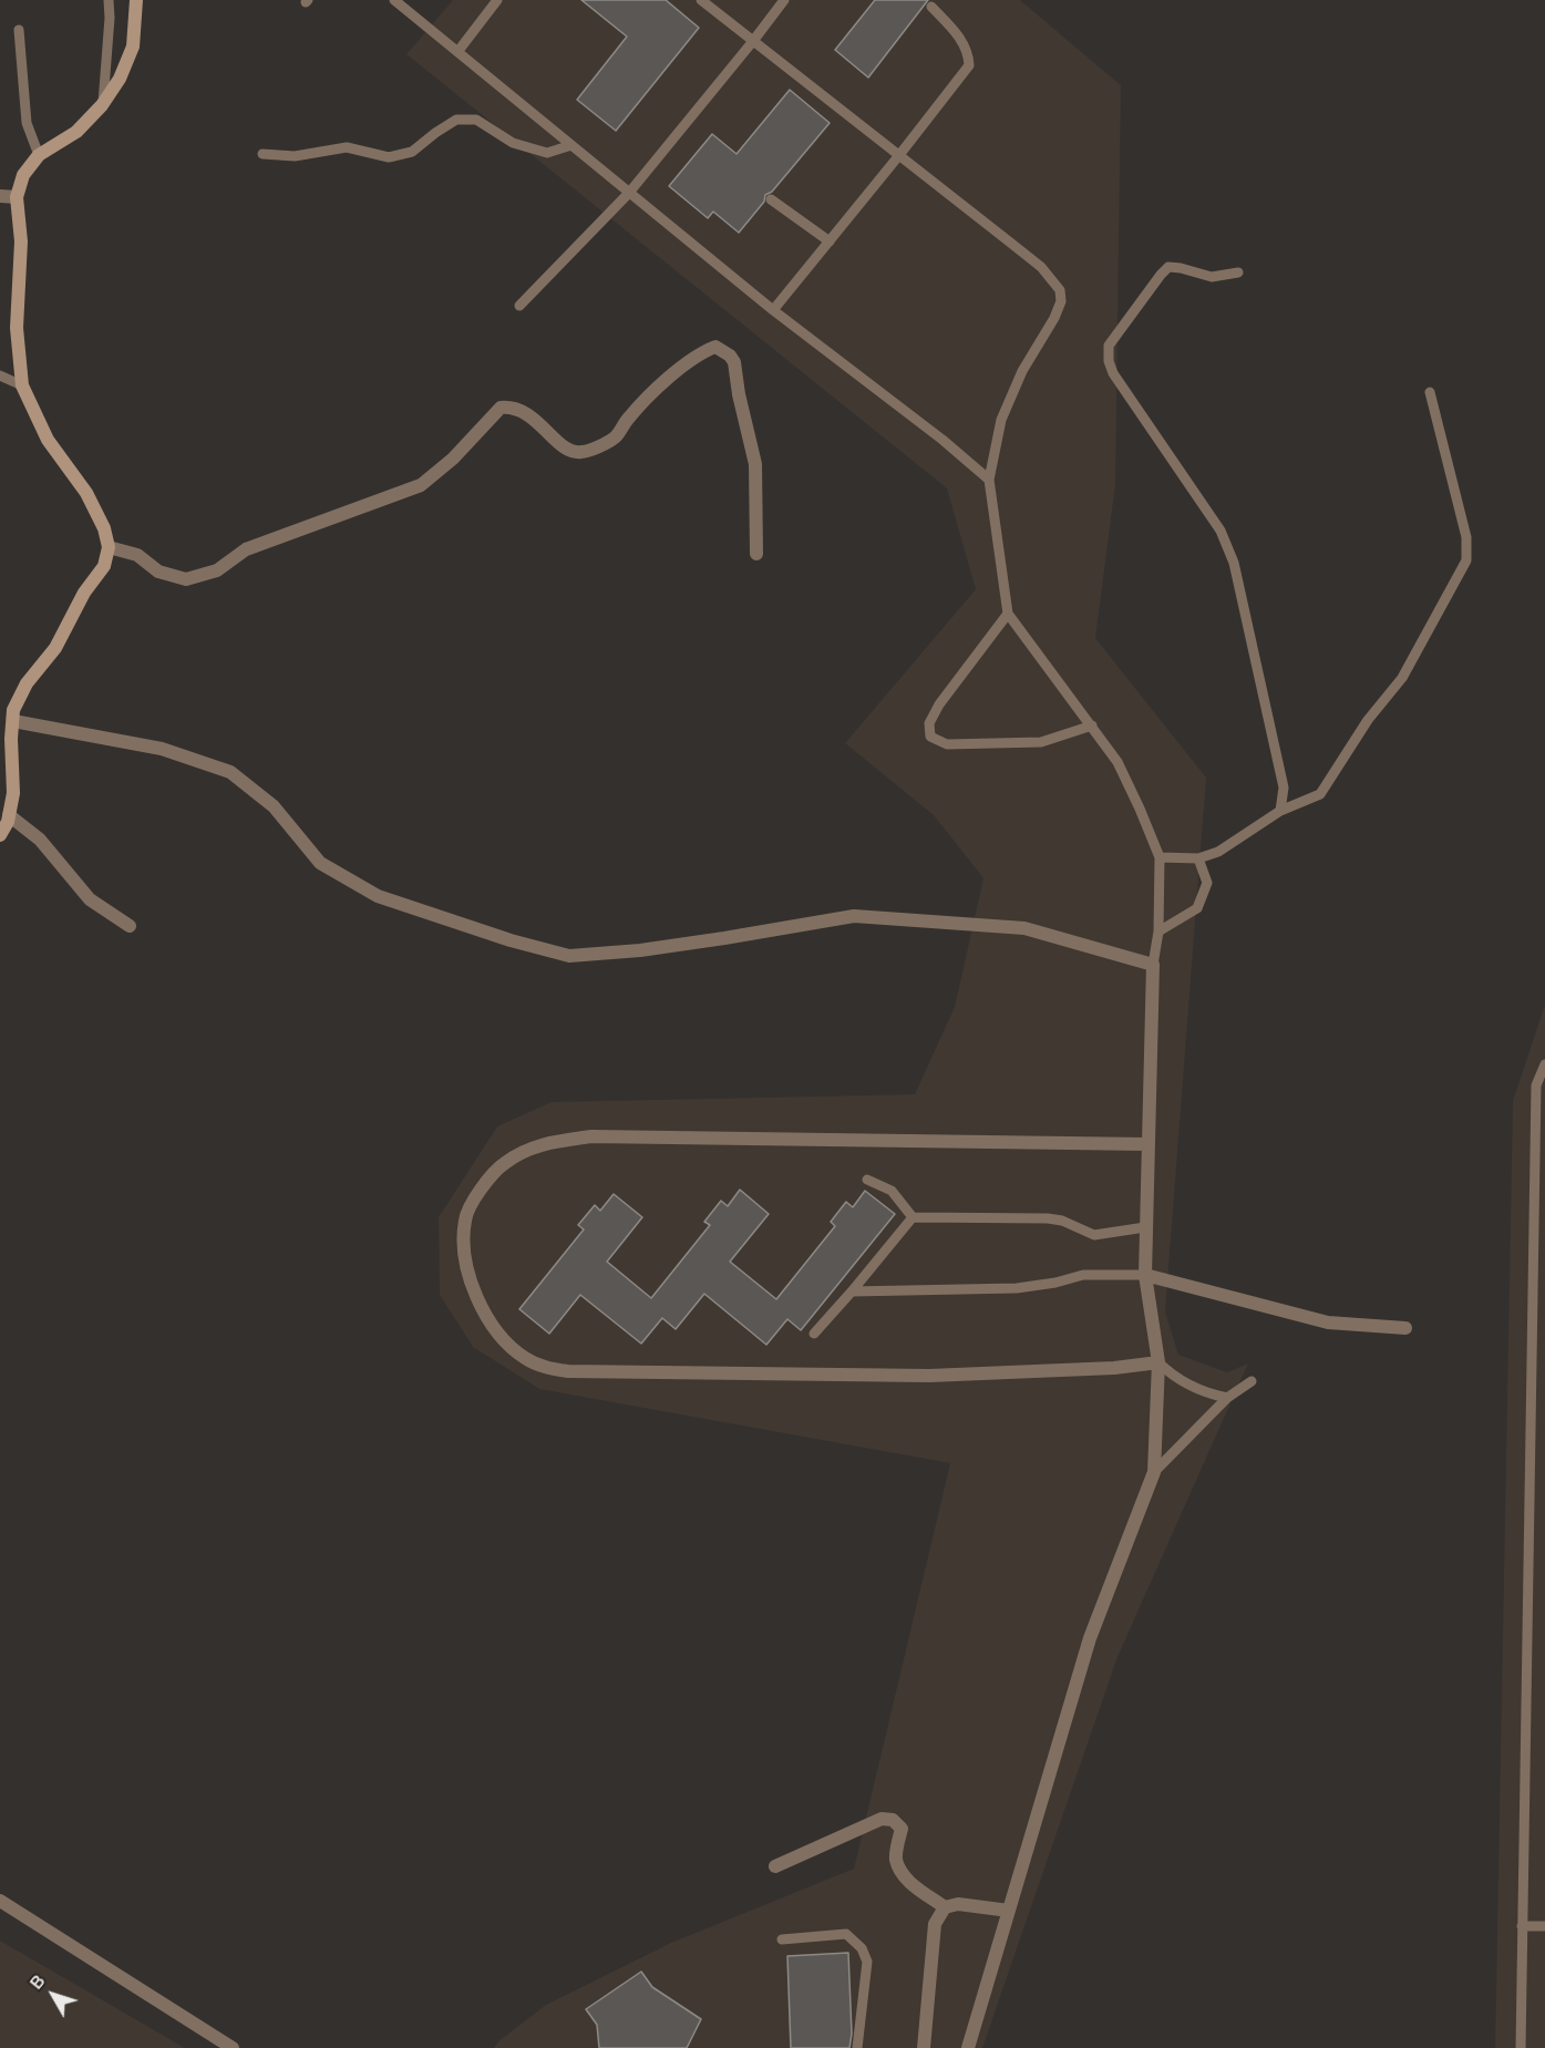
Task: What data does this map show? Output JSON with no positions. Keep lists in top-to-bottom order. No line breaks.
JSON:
{"north":"top left"}
